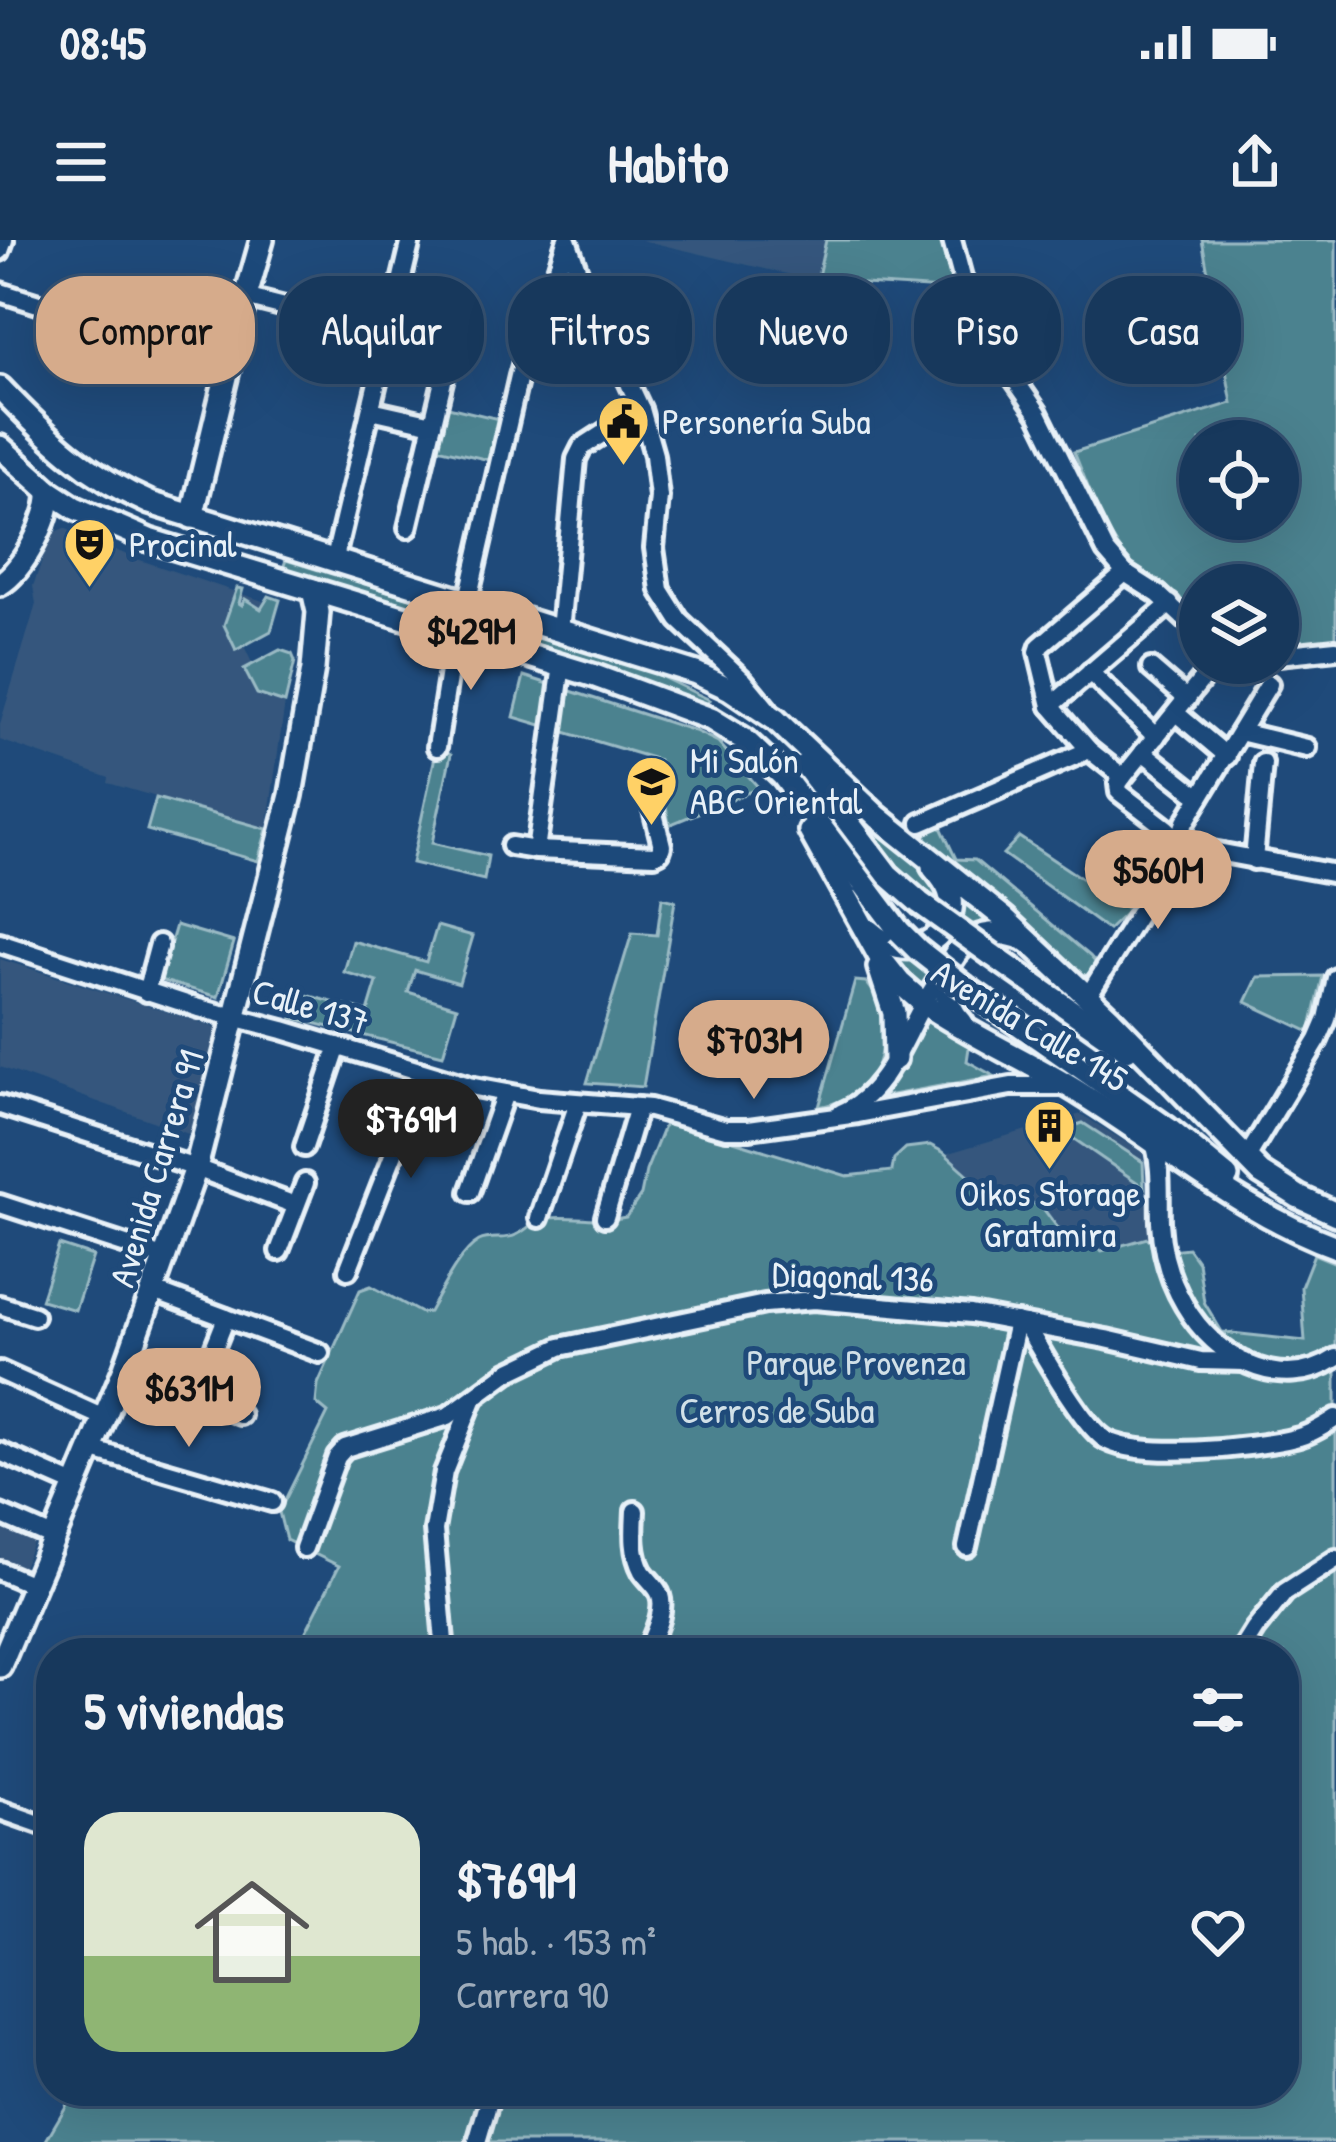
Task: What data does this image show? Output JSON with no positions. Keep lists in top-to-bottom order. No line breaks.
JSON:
{"streets":{"main road":["Avenida Calle 145","Avenida Carrera 91"],"street":["Calle 137","Diagonal 136"]},"crossings":[["Calle 137","Avenida Calle 145"],["Calle 137","Avenida Carrera 91"],["Avenida Calle 145","Avenida Carrera 91"]],"parks":["Parque Provenza","Cerros de Suba"],"places":{"public building":["Personería Suba"],"theatre":["Procinal"],"school or university":["Mi Salón ABC Oriental"],"building":["Oikos Storage Gratamira"]},"page":{"status":"08:45","header":"Habito","chip":["Comprar","Alquilar","Filtros","Nuevo","Piso","Casa"],"price":["$429M","$560M","$703M","$769M","$631M"],"heading":"5 viviendas","list":[{"name":"$769M","note":"5 hab. · 153 m² · Carrera 90"}]}}
